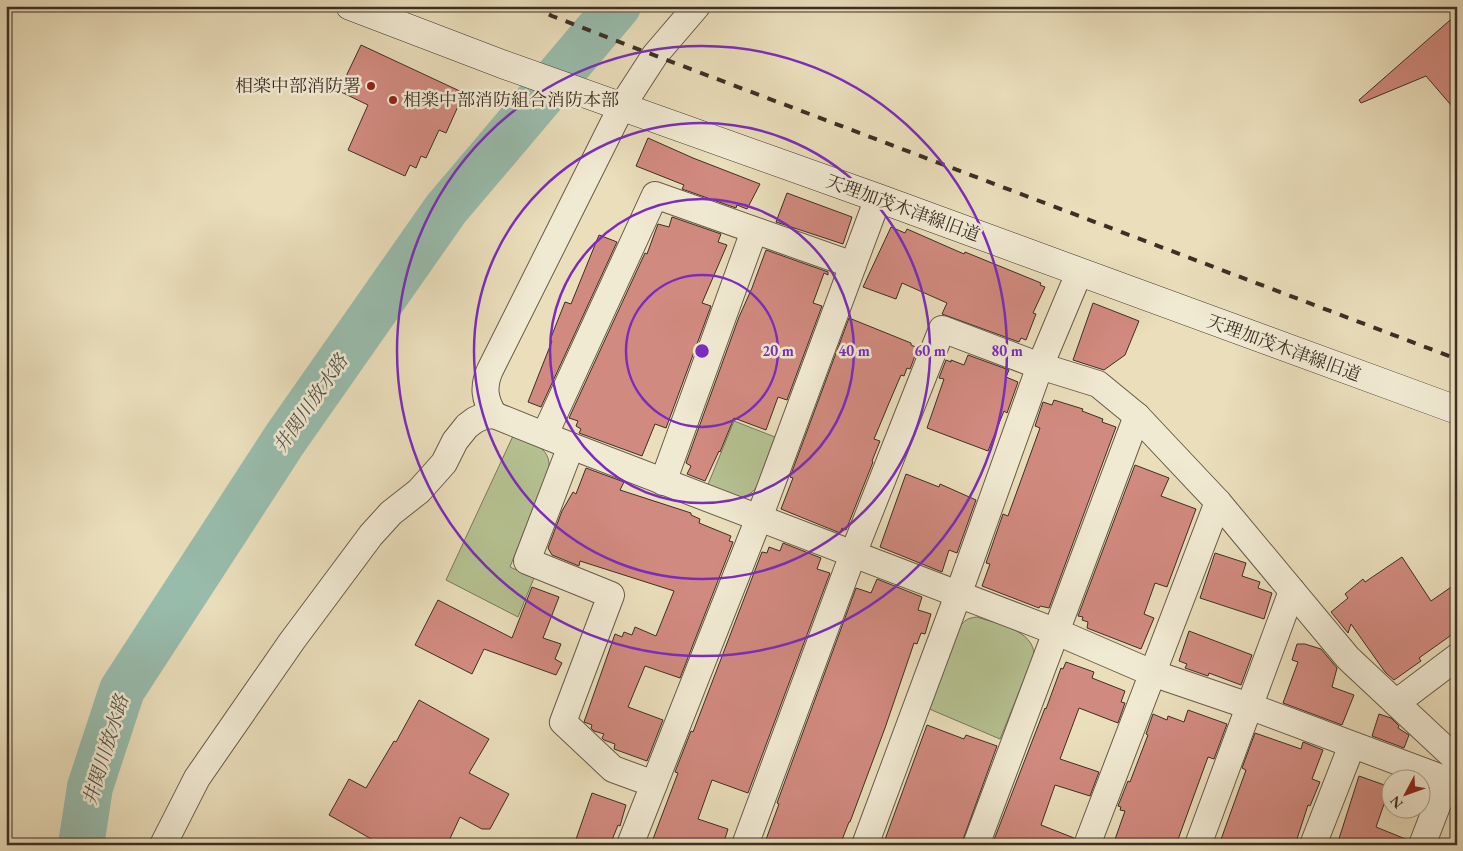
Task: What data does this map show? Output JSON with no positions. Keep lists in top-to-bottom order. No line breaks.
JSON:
{"streets":{"street":["天理加茂木津線旧道"]},"water":["井関川放水路"],"places":["相楽中部消防署","相楽中部消防組合消防本部"],"north":"bottom left","rings":["20 m","40 m","60 m","80 m"]}
